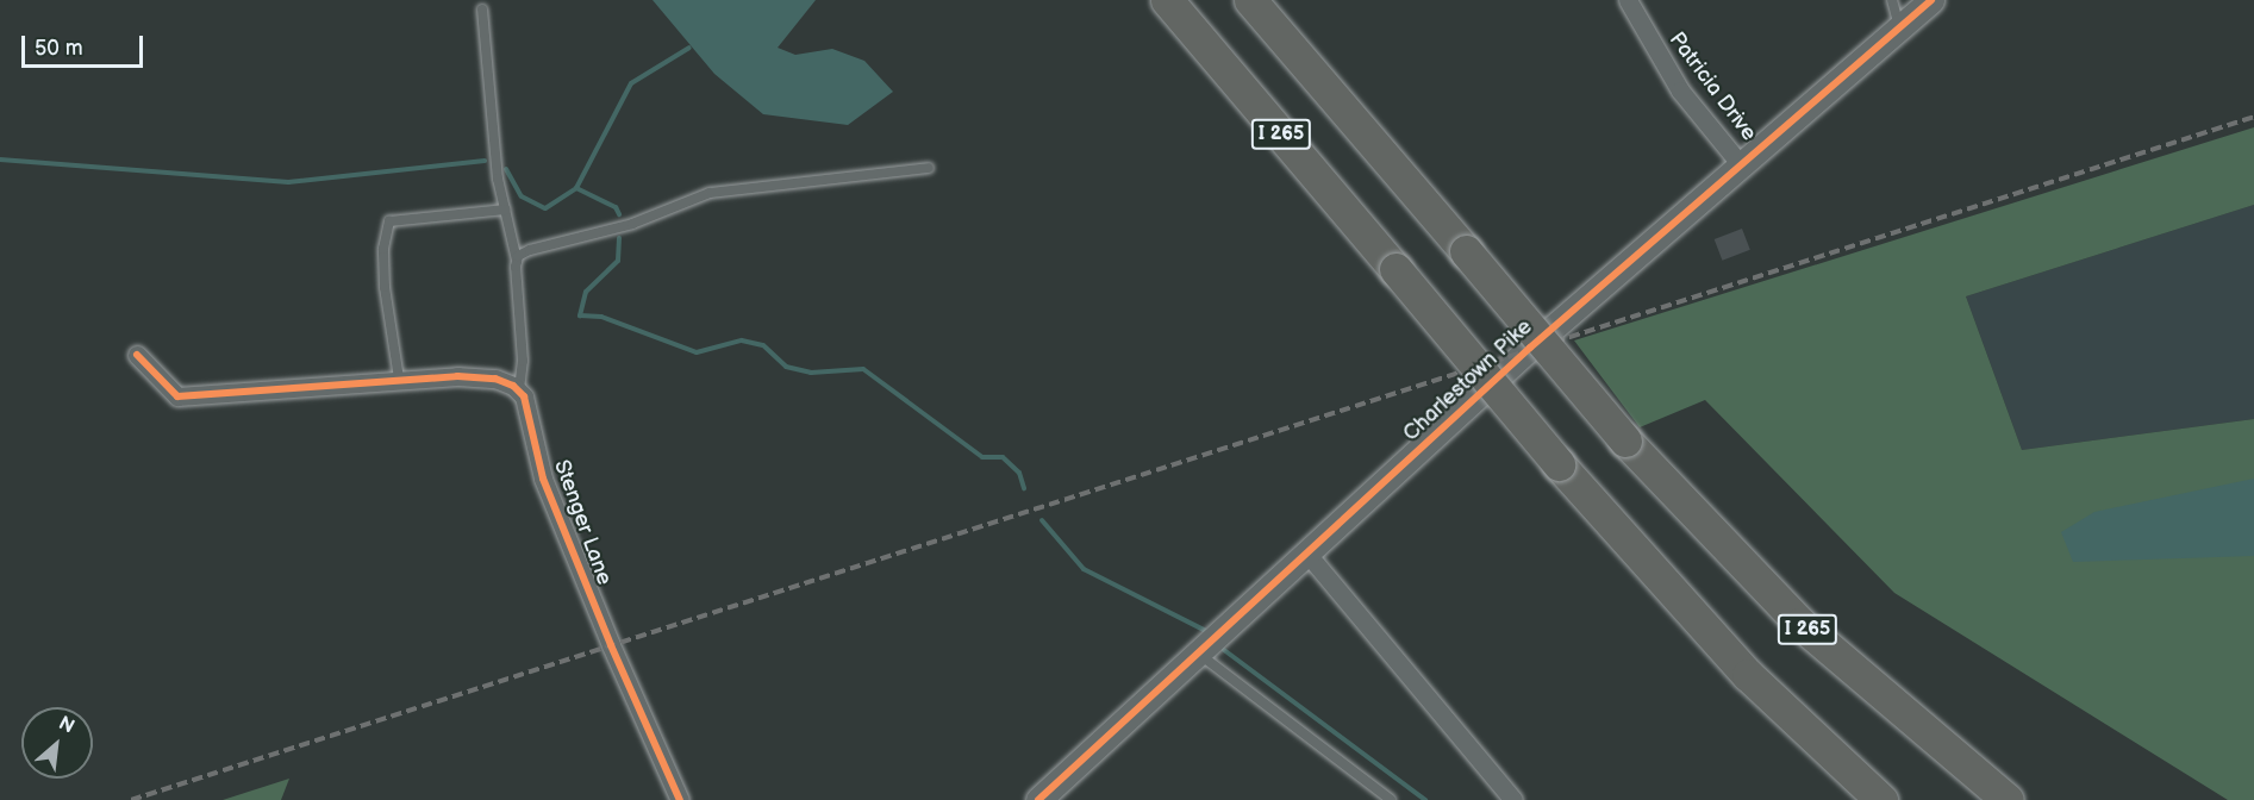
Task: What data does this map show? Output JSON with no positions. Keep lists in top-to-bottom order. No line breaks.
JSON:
{"streets":{"highway":["I 265"],"street":["Patricia Drive","Charlestown Pike","Stenger Lane"]},"crossings":[["Patricia Drive","Charlestown Pike"]],"scale_bar":"50 m","north":"top right"}
